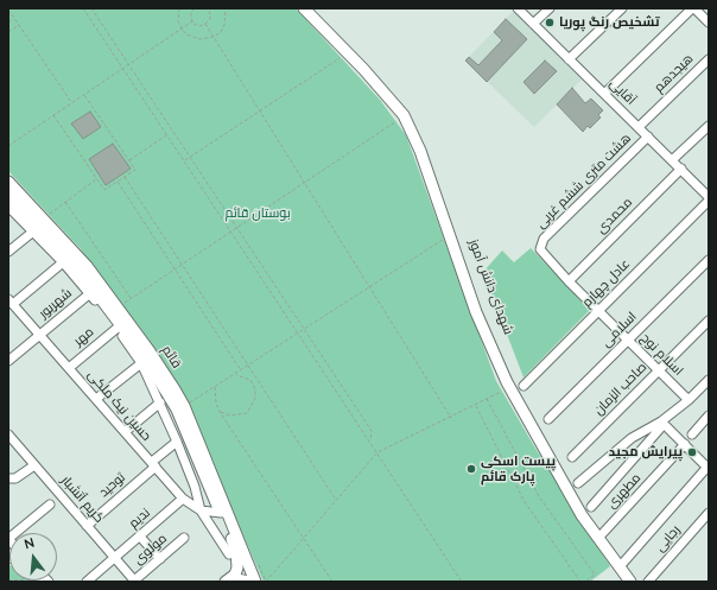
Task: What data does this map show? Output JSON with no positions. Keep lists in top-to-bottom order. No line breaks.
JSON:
{"streets":{"main road":["شهدای دانش آموز","قائم"],"street":["هیجدهم","آقایی","هشت متری ششم غربی","محمدی","عادل چهارم","شهریور","اسلامی","مهر","اسلام نوح","صاحب الزمان","حسین نیک ملکی","توحید","مطهری","کریم آتشبار","ندیم","رجایی","مولوی"]},"crossings":[["هیجدهم","آقایی"],["آقایی","هشت متری ششم غربی"],["آقایی","محمدی"],["هشت متری ششم غربی","اسلام نوح"],["محمدی","اسلام نوح"],["عادل چهارم","اسلام نوح"],["شهدای دانش آموز","مطهری"],["شهریور","حسین نیک ملکی"],["اسلامی","اسلام نوح"],["مهر","حسین نیک ملکی"],["اسلام نوح","صاحب الزمان"],["قائم","حسین نیک ملکی"],["حسین نیک ملکی","توحید"],["حسین نیک ملکی","ندیم"],["توحید","کریم آتشبار"],["کریم آتشبار","ندیم"],["کریم آتشبار","مولوی"]],"parks":["بوستان قائم"],"places":["تشخیص رنگ پوریا","پیرایش مجید","پیست اسکی پارک قائم"],"north":"top"}
